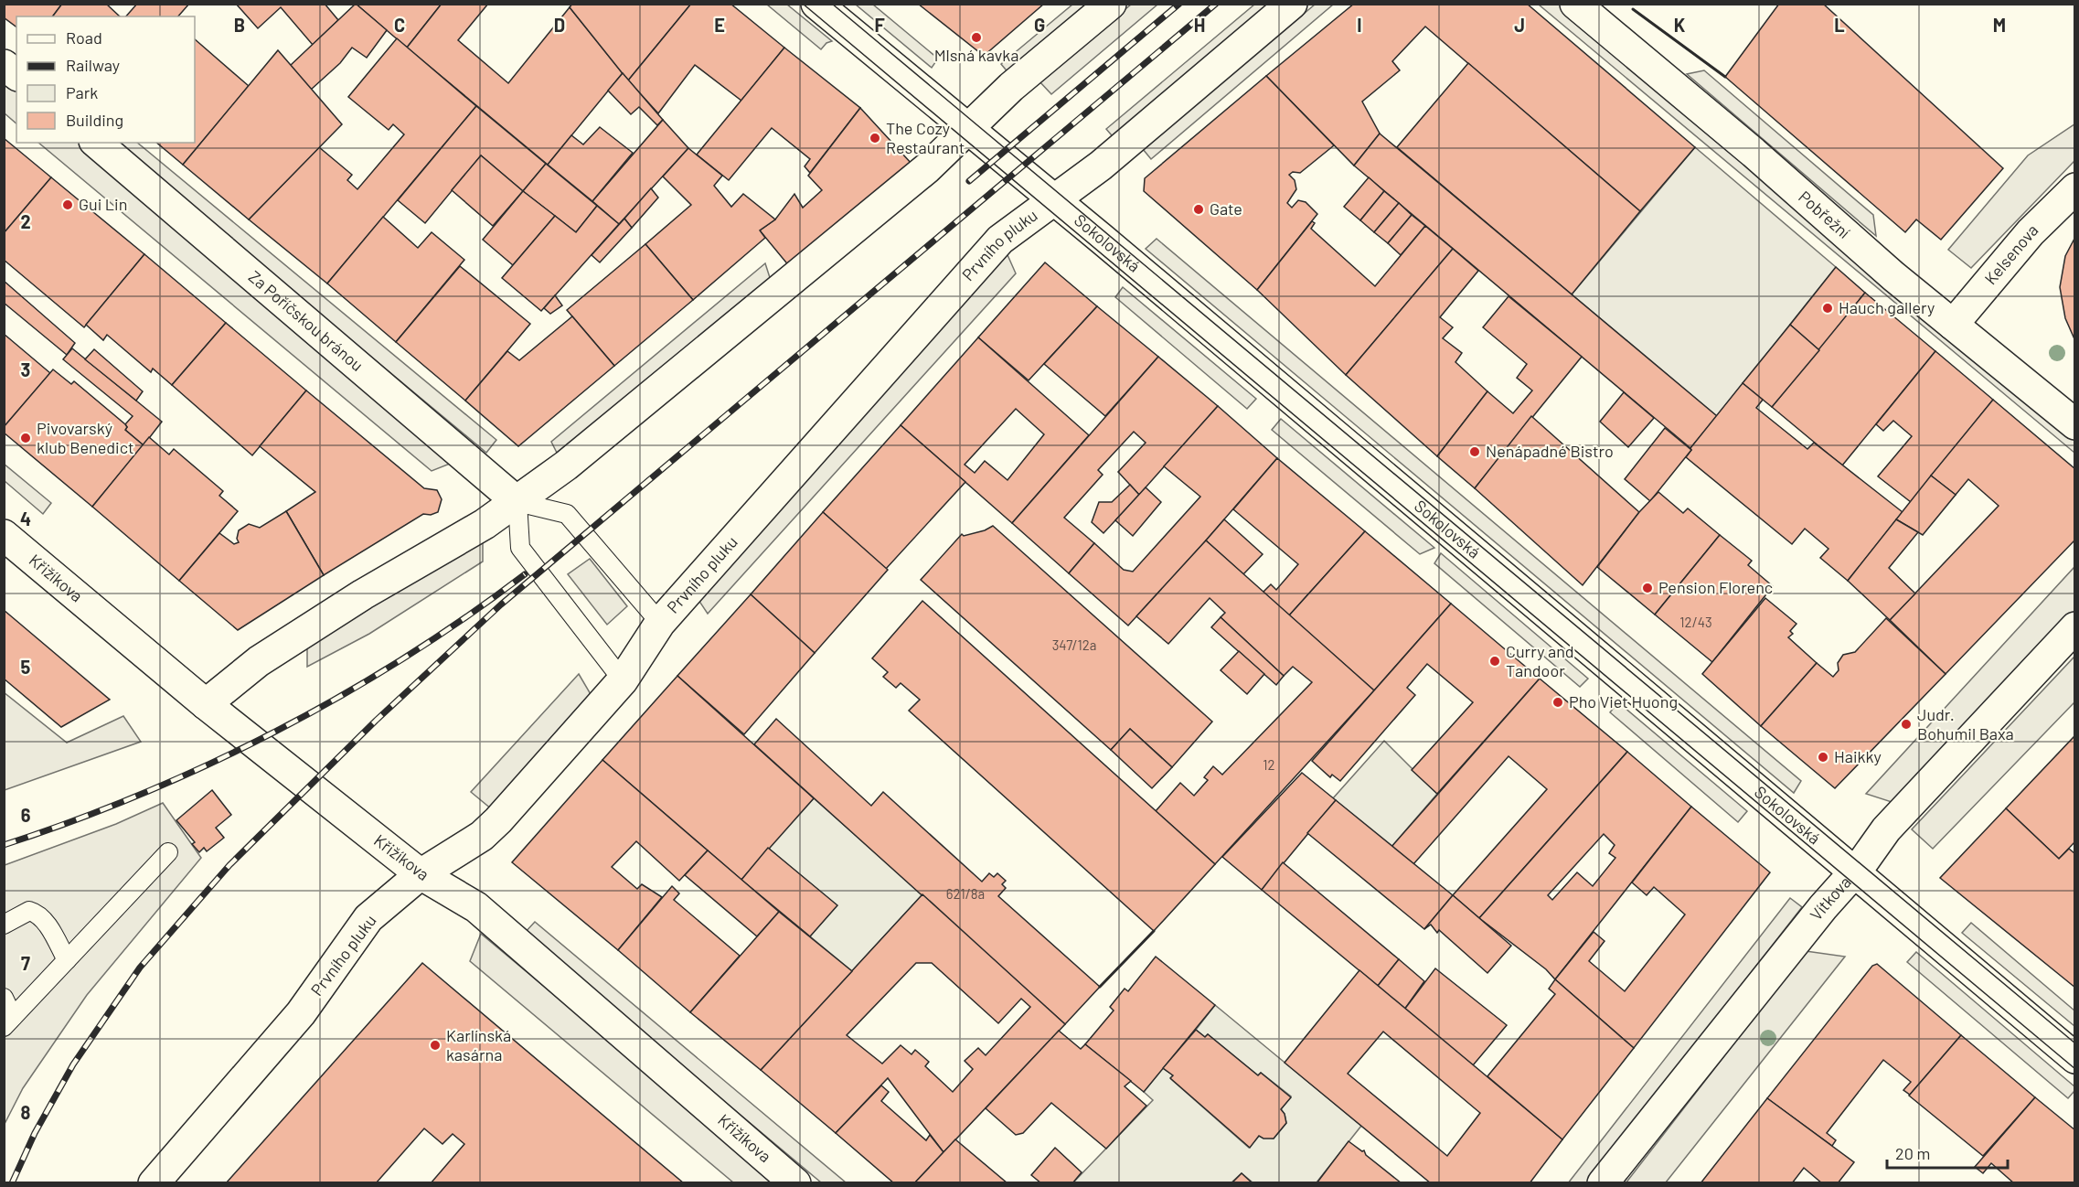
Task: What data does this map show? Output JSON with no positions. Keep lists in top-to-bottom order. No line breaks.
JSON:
{"streets":{"street":["Pobřežní","Sokolovská","Prvního pluku","Kelsenova","Za Poříčskou bránou","Křižíkova","Vítkova"]},"crossings":[["Pobřežní","Kelsenova"],["Sokolovská","Prvního pluku"],["Sokolovská","Vítkova"],["Prvního pluku","Křižíkova"]],"places":["Mlsná kavka","The Cozy Restaurant","Gui Lin","Gate","Hauch gallery","Pivovarský klub Benedict","Nenápadné Bistro","Pension Florenc","Curry and Tandoor","Pho Viet Huong","Judr. Bohumil Baxa","Haikky","Karlínská kasárna"],"house_numbers":["12/43","347/12a","12","621/8a"],"legend":["Road","Railway","Park","Building"],"scale_bar":"20 m","grid":{"columns":["B","C","D","E","F","G","H","I","J","K","L","M"],"rows":["2","3","4","5","6","7","8"]}}
